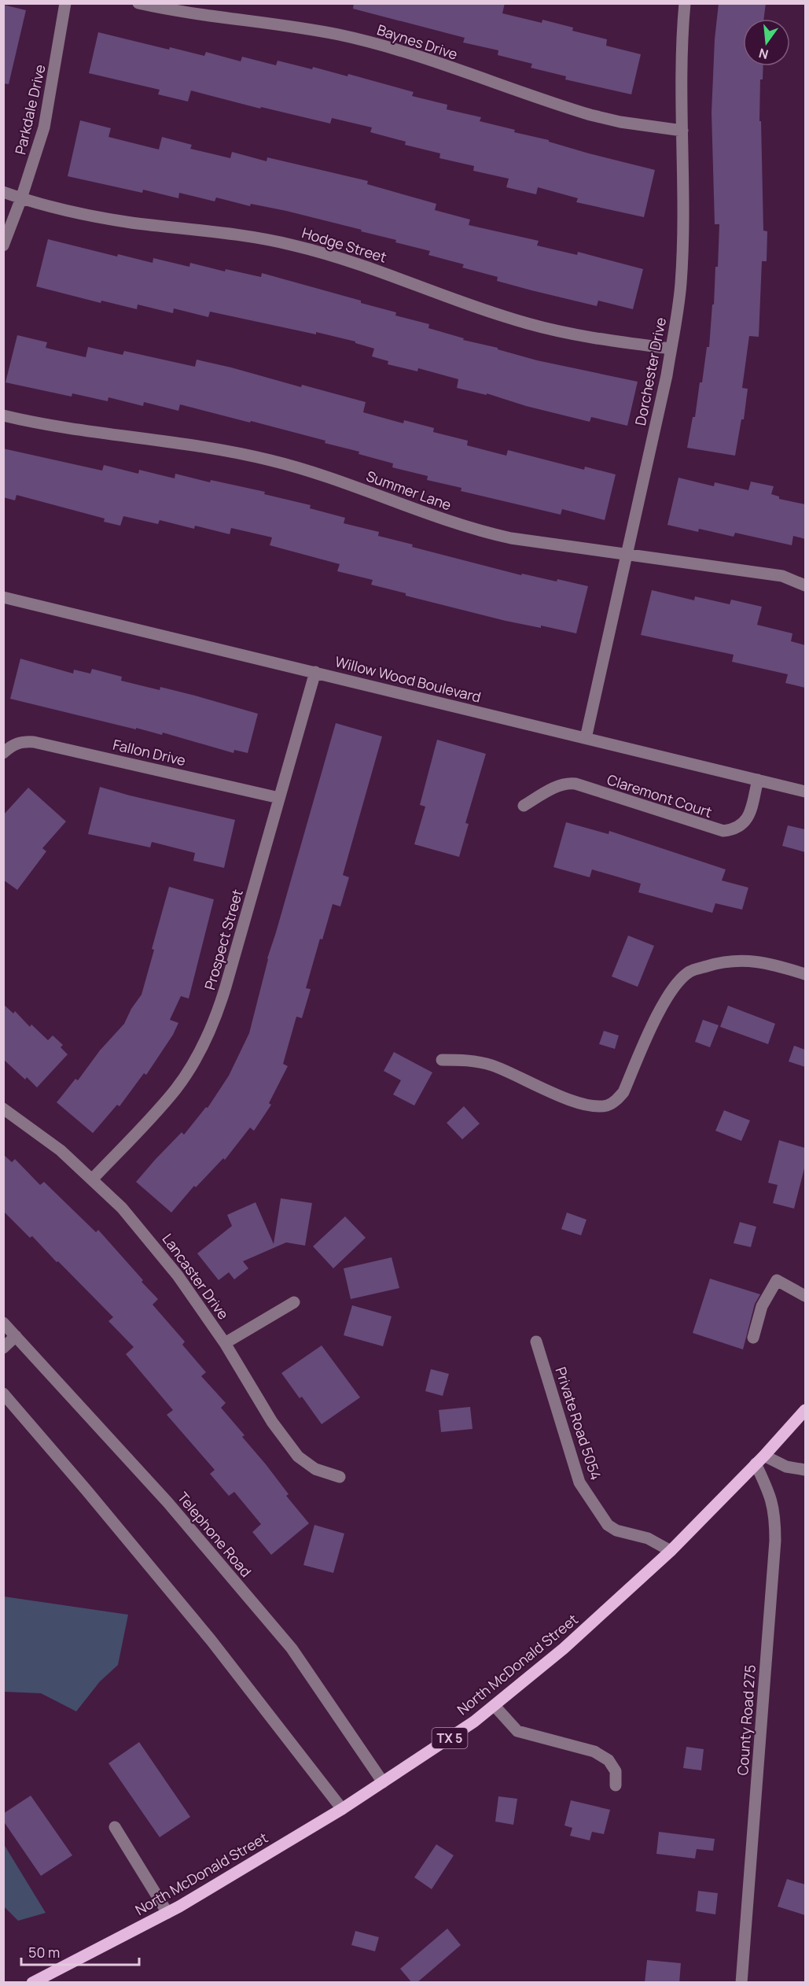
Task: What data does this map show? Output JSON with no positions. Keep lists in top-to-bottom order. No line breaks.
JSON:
{"streets":{"main road":["North McDonald Street","TX 5"],"street":["Baynes Drive","Parkdale Drive","Hodge Street","Dorchester Drive","Summer Lane","Willow Wood Boulevard","Fallon Drive","Claremont Court","Prospect Street","Lancaster Drive","Private Road 5054","Telephone Road","County Road 275"]},"crossings":[["Baynes Drive","Dorchester Drive"],["Parkdale Drive","Hodge Street"],["Hodge Street","Dorchester Drive"],["Dorchester Drive","Summer Lane"],["Dorchester Drive","Willow Wood Boulevard"],["Willow Wood Boulevard","Claremont Court"],["Willow Wood Boulevard","Prospect Street"],["Fallon Drive","Prospect Street"],["Prospect Street","Lancaster Drive"],["Private Road 5054","North McDonald Street"],["Telephone Road","North McDonald Street"],["North McDonald Street","County Road 275"]],"scale_bar":"50 m","north":"bottom"}
